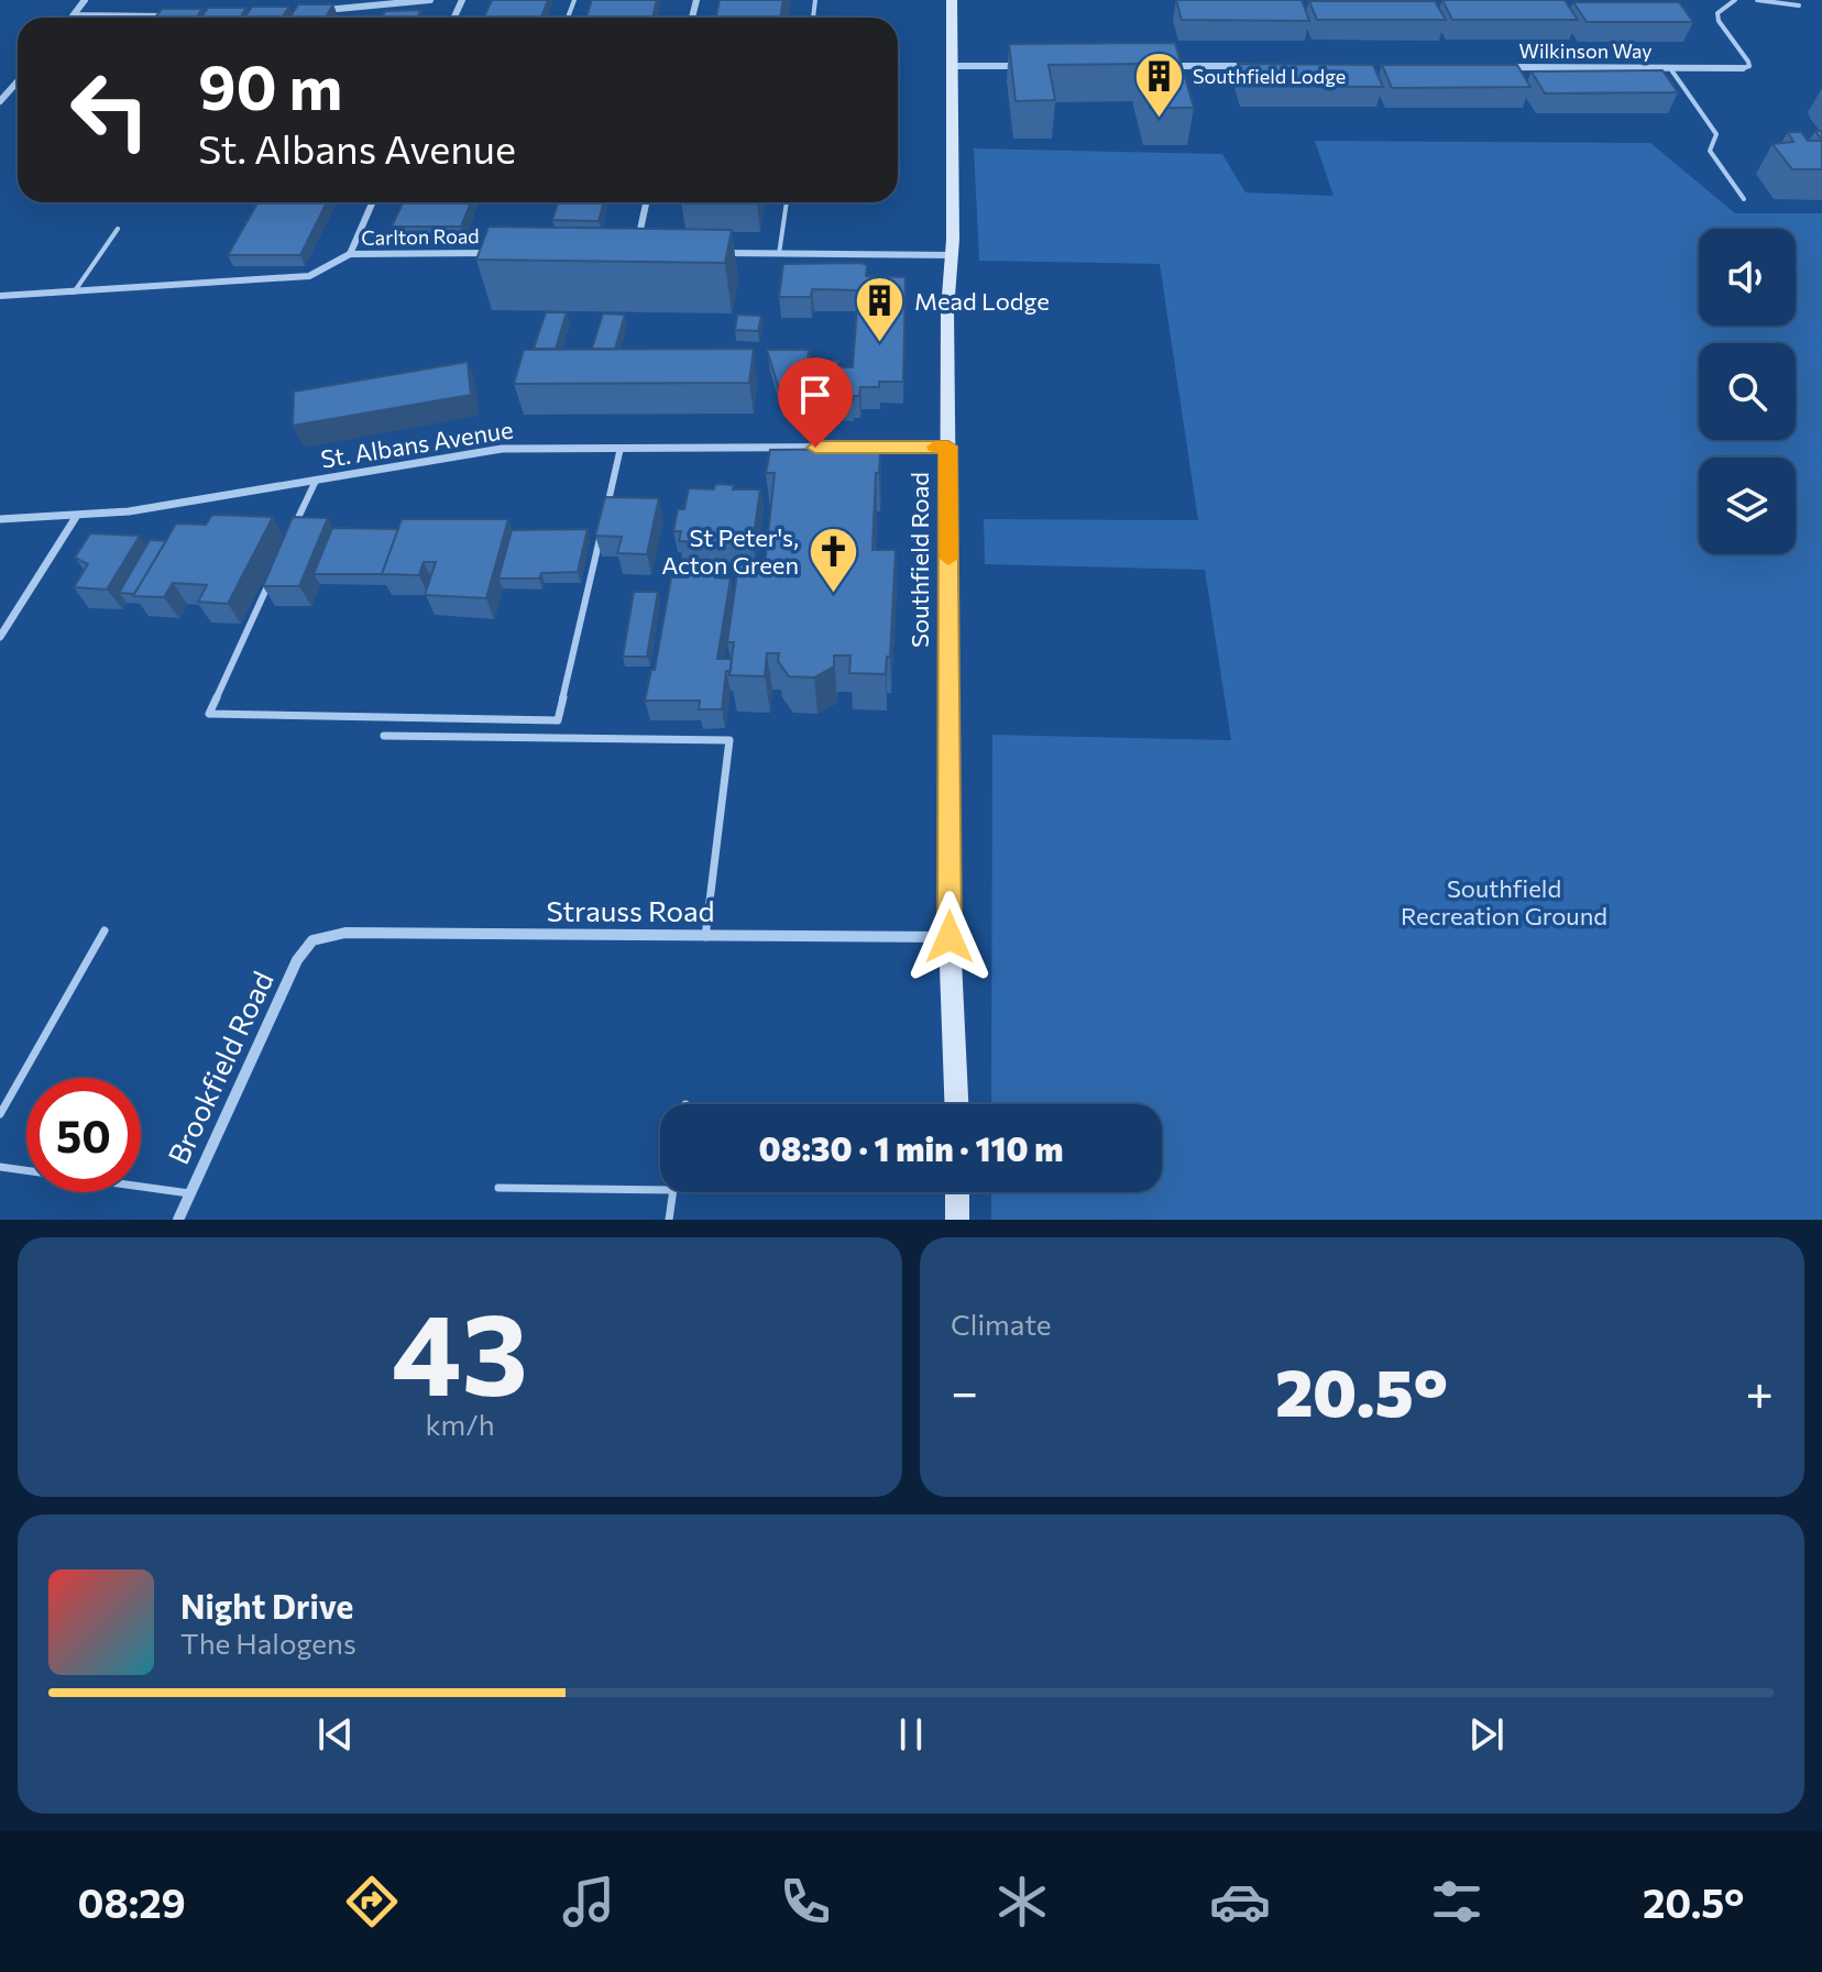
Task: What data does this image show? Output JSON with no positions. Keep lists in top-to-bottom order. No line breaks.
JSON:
{"streets":{"main road":["Southfield Road"],"street":["Wilkinson Way","Carlton Road","St. Albans Avenue","Strauss Road","Brookfield Road"]},"crossings":[["St. Albans Avenue","Southfield Road"],["Southfield Road","Strauss Road"],["Strauss Road","Brookfield Road"]],"parks":["Southfield Recreation Ground"],"places":{"building":["Southfield Lodge","Mead Lodge"],"church":["St Peter's, Acton Green"]},"page":{"turn":["90 m","St. Albans Avenue"],"limit":"50","trip":"08:30 · 1 min · 110 m","tile":[["43","km/h"],"Climate"],"heat":["−","20.5°","+"],"song":["Night Drive","The Halogens"],"tabs":["08:29","20.5°"]}}
